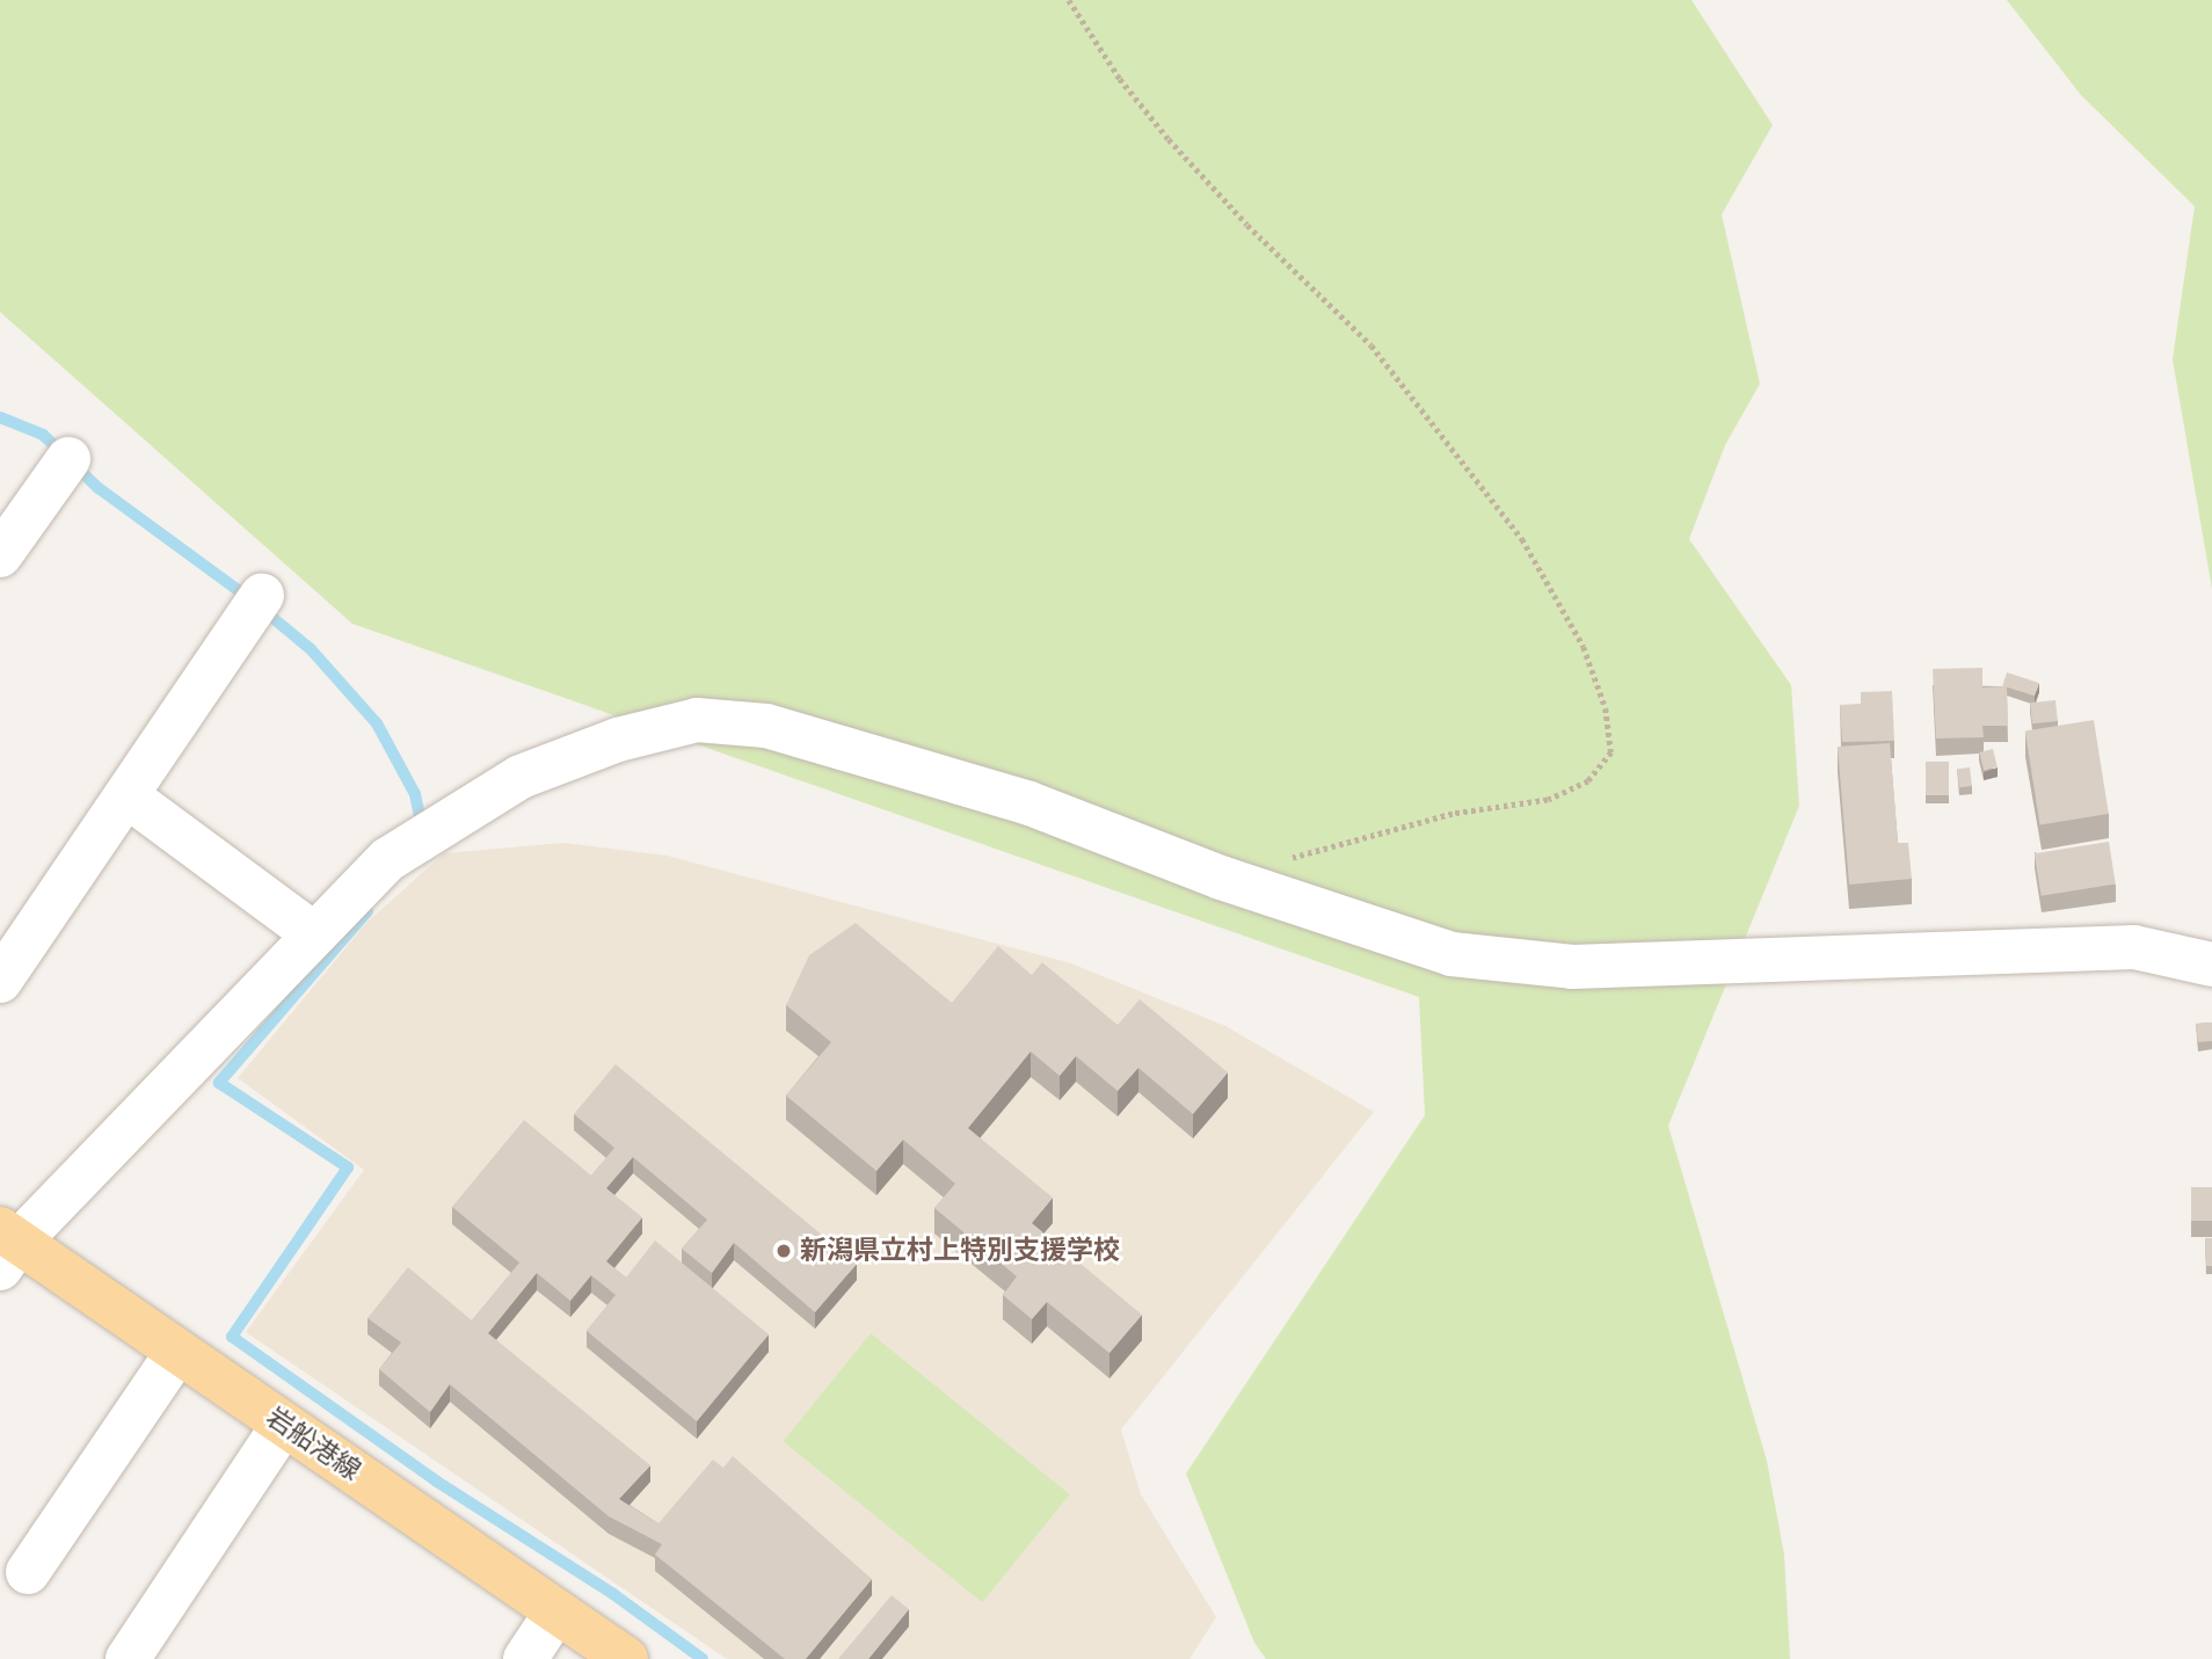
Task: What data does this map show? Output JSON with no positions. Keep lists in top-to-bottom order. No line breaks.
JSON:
{"streets":{"main road":["岩船港線"]},"places":["新潟県立村上特別支援学校"]}
